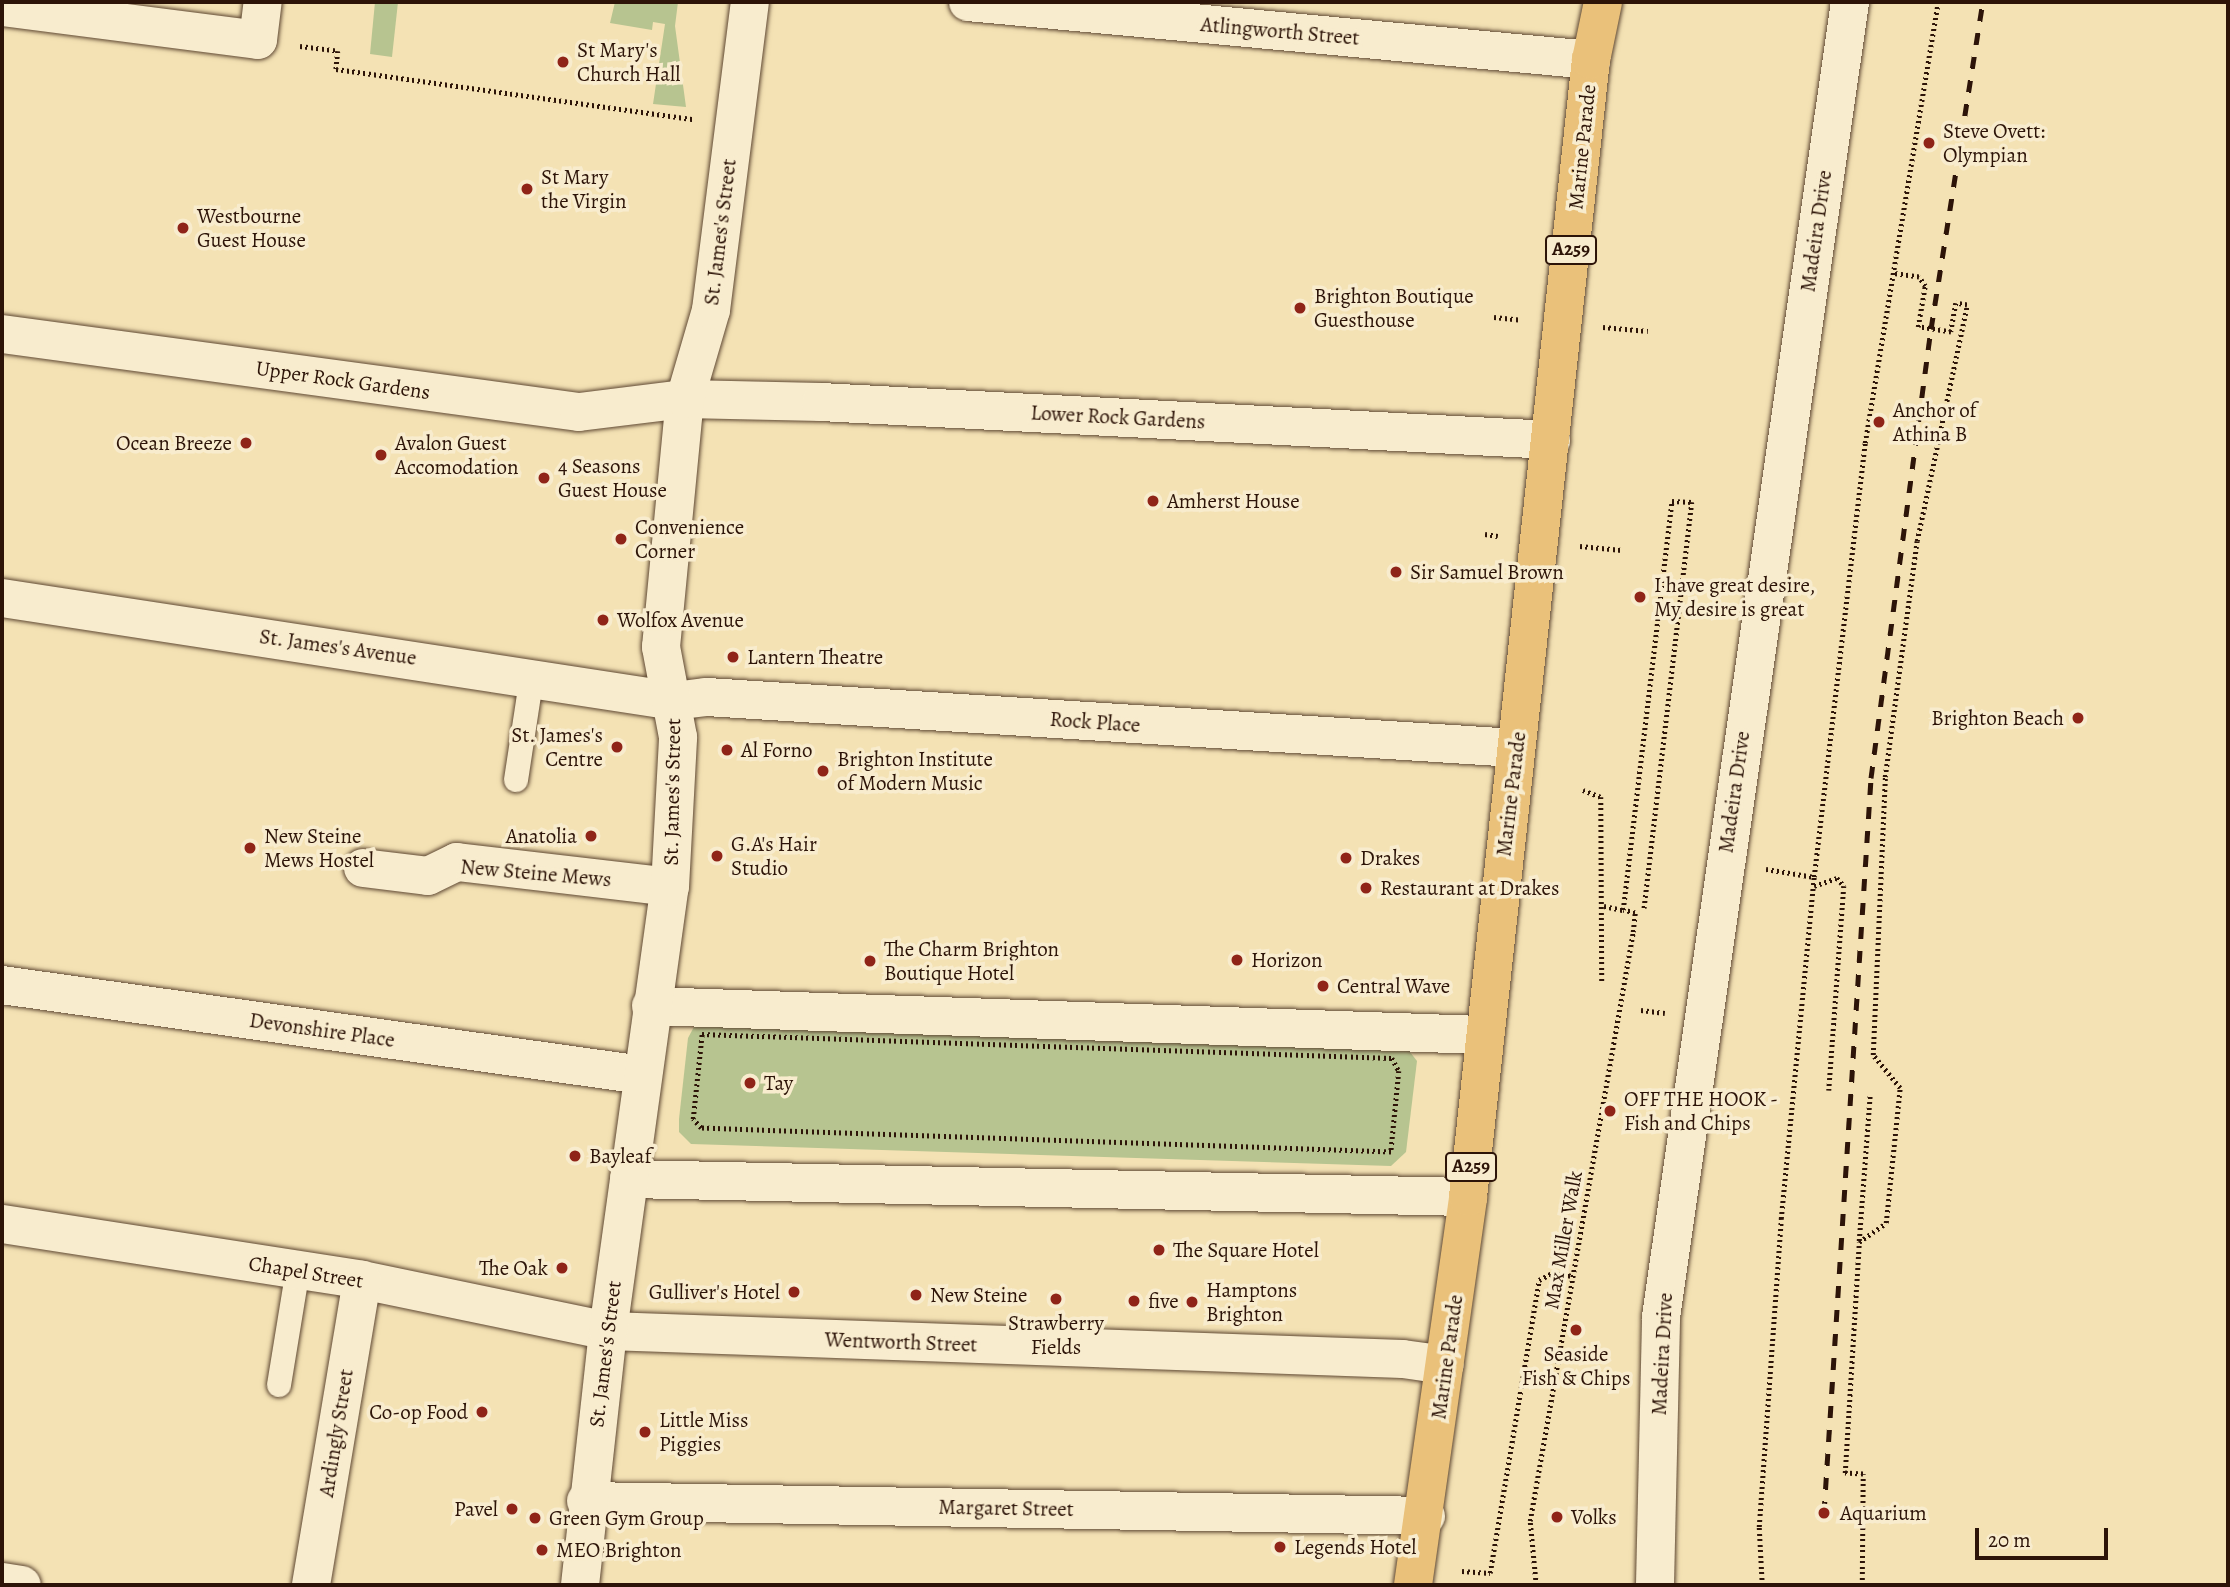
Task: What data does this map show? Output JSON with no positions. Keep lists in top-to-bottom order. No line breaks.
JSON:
{"streets":{"main road":["Marine Parade","A259"],"street":["Atlingworth Street","Madeira Drive","St. James's Street","Upper Rock Gardens","Lower Rock Gardens","St. James's Avenue","Rock Place","New Steine Mews","Devonshire Place","Chapel Street","Wentworth Street","Ardingly Street","Margaret Street"],"path":["Max Miller Walk"]},"crossings":[["Atlingworth Street","Marine Parade"],["Marine Parade","Lower Rock Gardens"],["Marine Parade","Rock Place"],["Marine Parade","Wentworth Street"],["Marine Parade","Margaret Street"],["St. James's Street","Upper Rock Gardens"],["St. James's Street","Lower Rock Gardens"],["St. James's Street","St. James's Avenue"],["St. James's Street","Rock Place"],["St. James's Street","New Steine Mews"],["St. James's Street","Devonshire Place"],["St. James's Street","Chapel Street"],["St. James's Street","Wentworth Street"],["St. James's Street","Margaret Street"],["Upper Rock Gardens","Lower Rock Gardens"],["St. James's Avenue","Rock Place"],["Chapel Street","Wentworth Street"],["Chapel Street","Ardingly Street"]],"places":["St Mary's Church Hall","Steve Ovett: Olympian","St Mary the Virgin","Westbourne Guest House","Brighton Boutique Guesthouse","Anchor of Athina B","Ocean Breeze","Avalon Guest Accomodation","4 Seasons Guest House","Amherst House","Convenience Corner","Sir Samuel Brown","I have great desire, My desire is great","Wolfox Avenue","Lantern Theatre","Brighton Beach","St. James's Centre","Al Forno","Brighton Institute of Modern Music","Anatolia","New Steine Mews Hostel","G.A's Hair Studio","Drakes","Restaurant at Drakes","Horizon","The Charm Brighton Boutique Hotel","Central Wave","Tay","OFF THE HOOK - Fish and Chips","Bayleaf","The Square Hotel","The Oak","Gulliver's Hotel","New Steine","Strawberry Fields","five","Hamptons Brighton","Seaside Fish & Chips","Co-op Food","Little Miss Piggies","Pavel","Aquarium","Volks","Green Gym Group","Legends Hotel","MEO Brighton"],"scale_bar":"20 m"}
